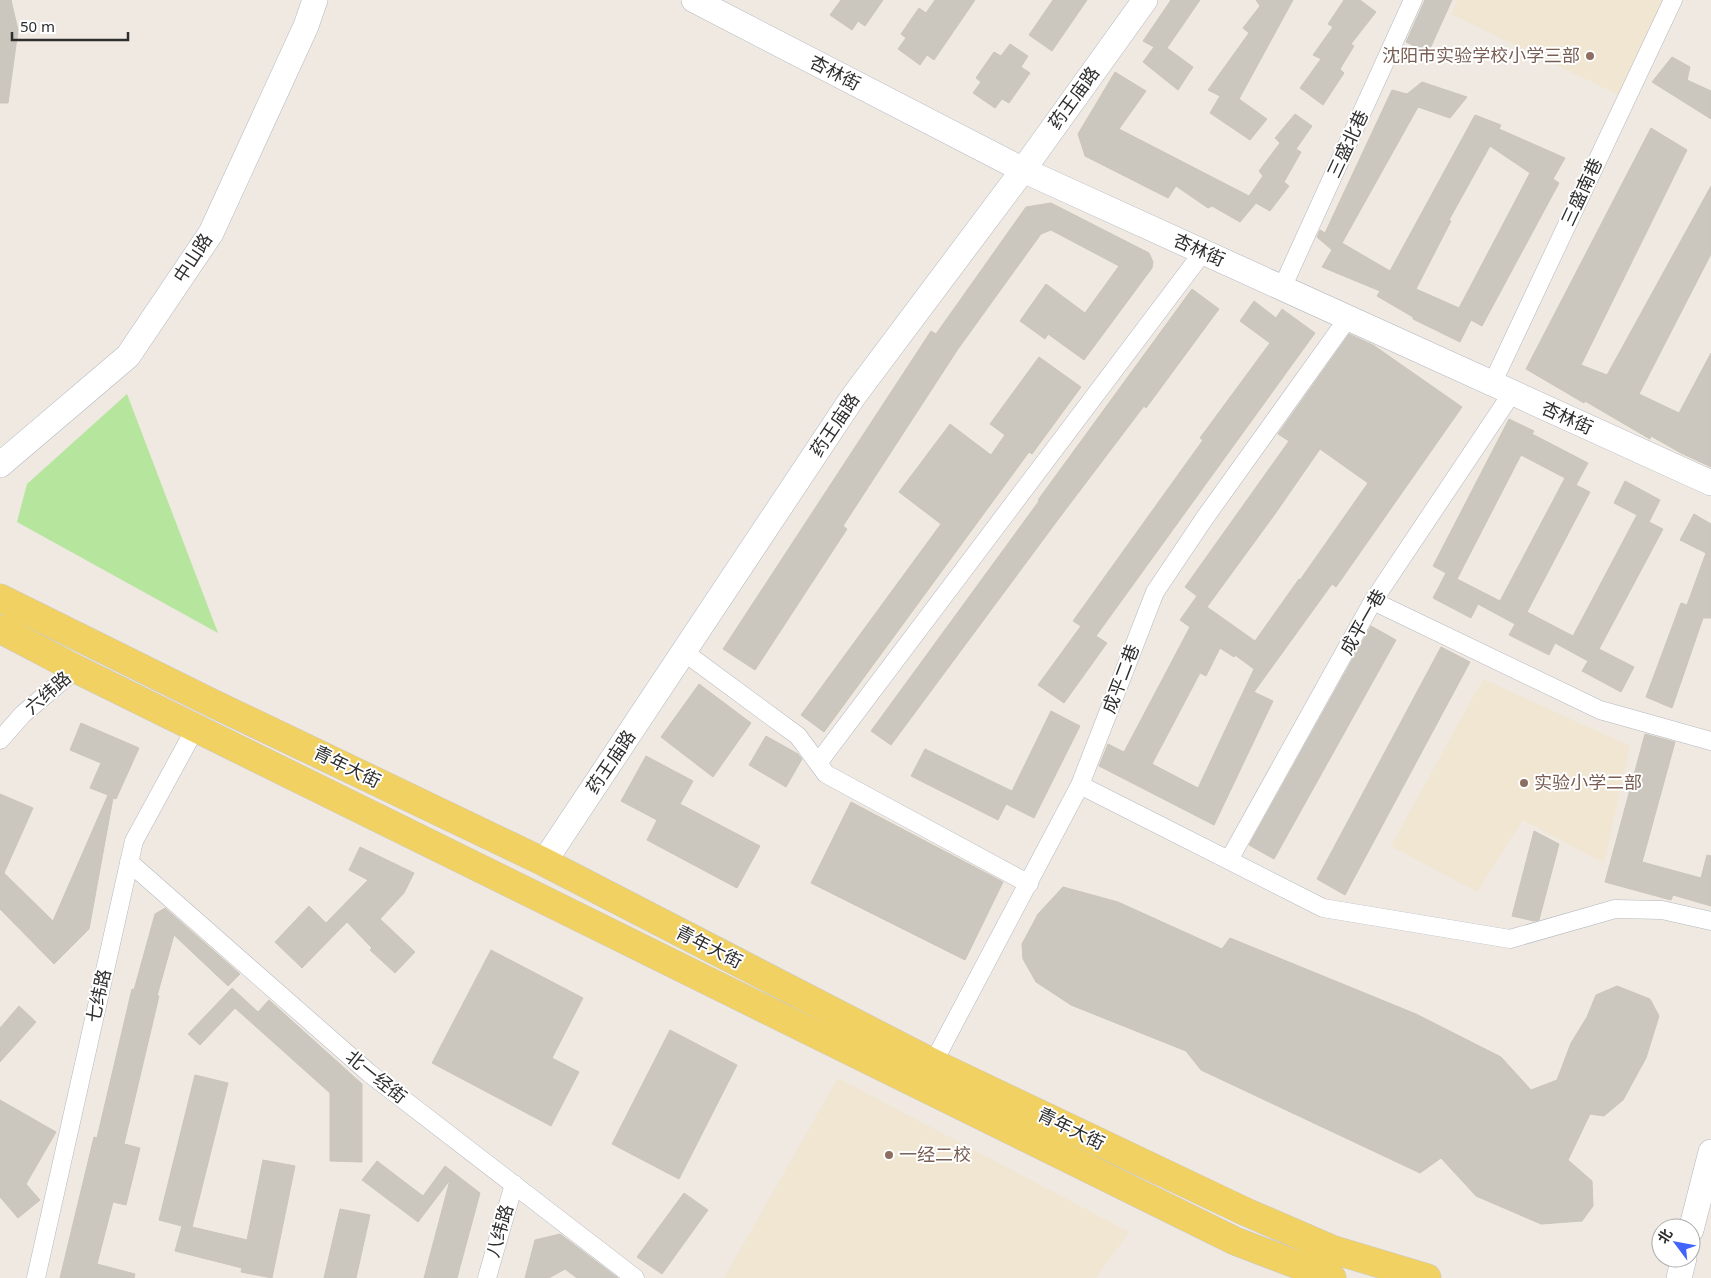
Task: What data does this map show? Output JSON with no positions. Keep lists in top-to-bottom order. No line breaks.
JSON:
{"streets":{"main road":["青年大街"],"street":["杏林街","药王庙路","三盛北巷","三盛南巷","中山路","成平一巷","成平二巷","六纬路","七纬路","北一经街","八纬路"]},"crossings":[["杏林街","药王庙路"],["杏林街","三盛北巷"],["杏林街","三盛南巷"],["杏林街","成平一巷"],["杏林街","成平二巷"],["药王庙路","青年大街"],["三盛南巷","成平一巷"],["成平二巷","青年大街"],["六纬路","青年大街"],["青年大街","七纬路"],["七纬路","北一经街"],["北一经街","八纬路"]],"places":["沈阳市实验学校小学三部","实验小学二部","一经二校"],"scale_bar":"50 m","north":"top left"}
